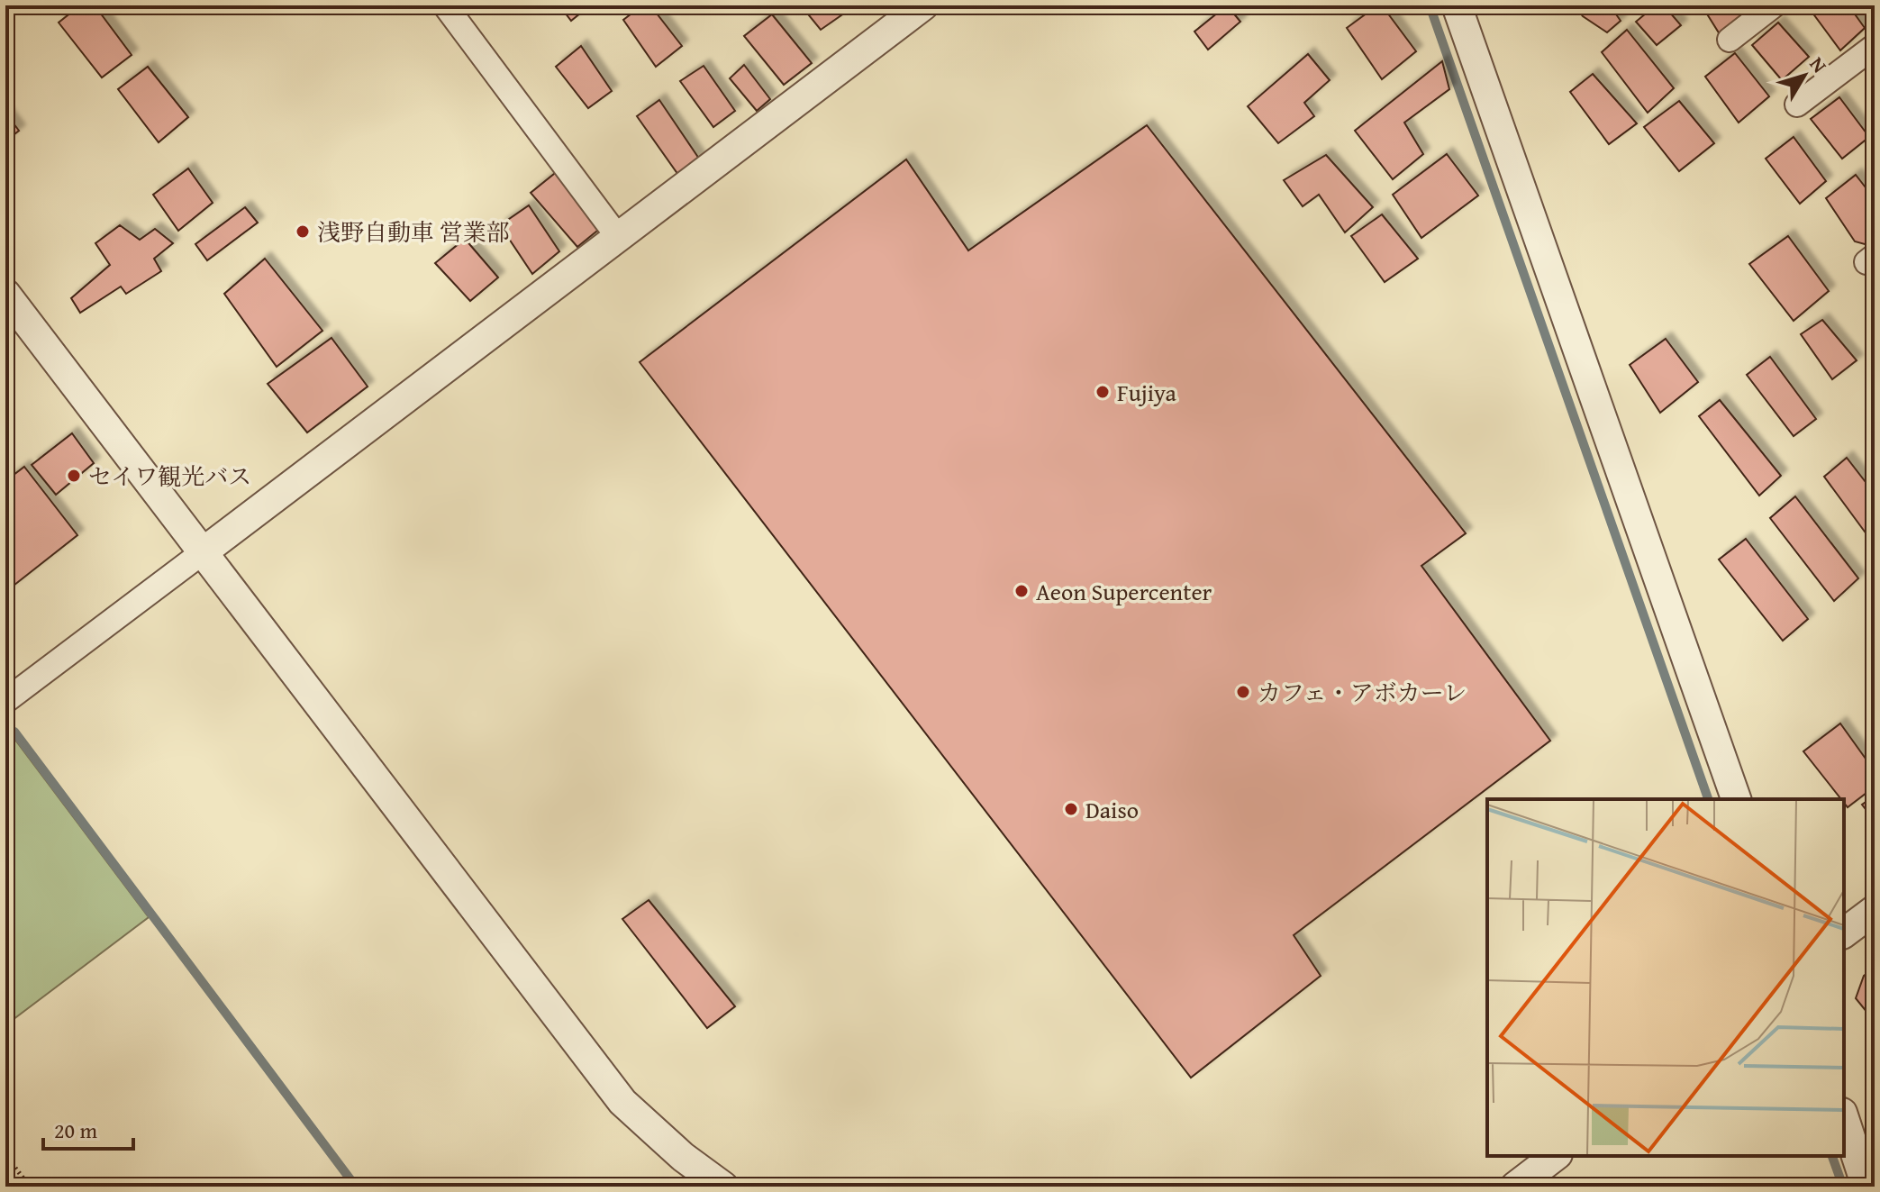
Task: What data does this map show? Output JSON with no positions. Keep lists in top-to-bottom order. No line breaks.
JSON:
{"places":["浅野自動車 営業部","Fujiya","セイワ観光バス","Aeon Supercenter","カフェ・アボカーレ","Daiso"],"scale_bar":"20 m","north":"top right"}
